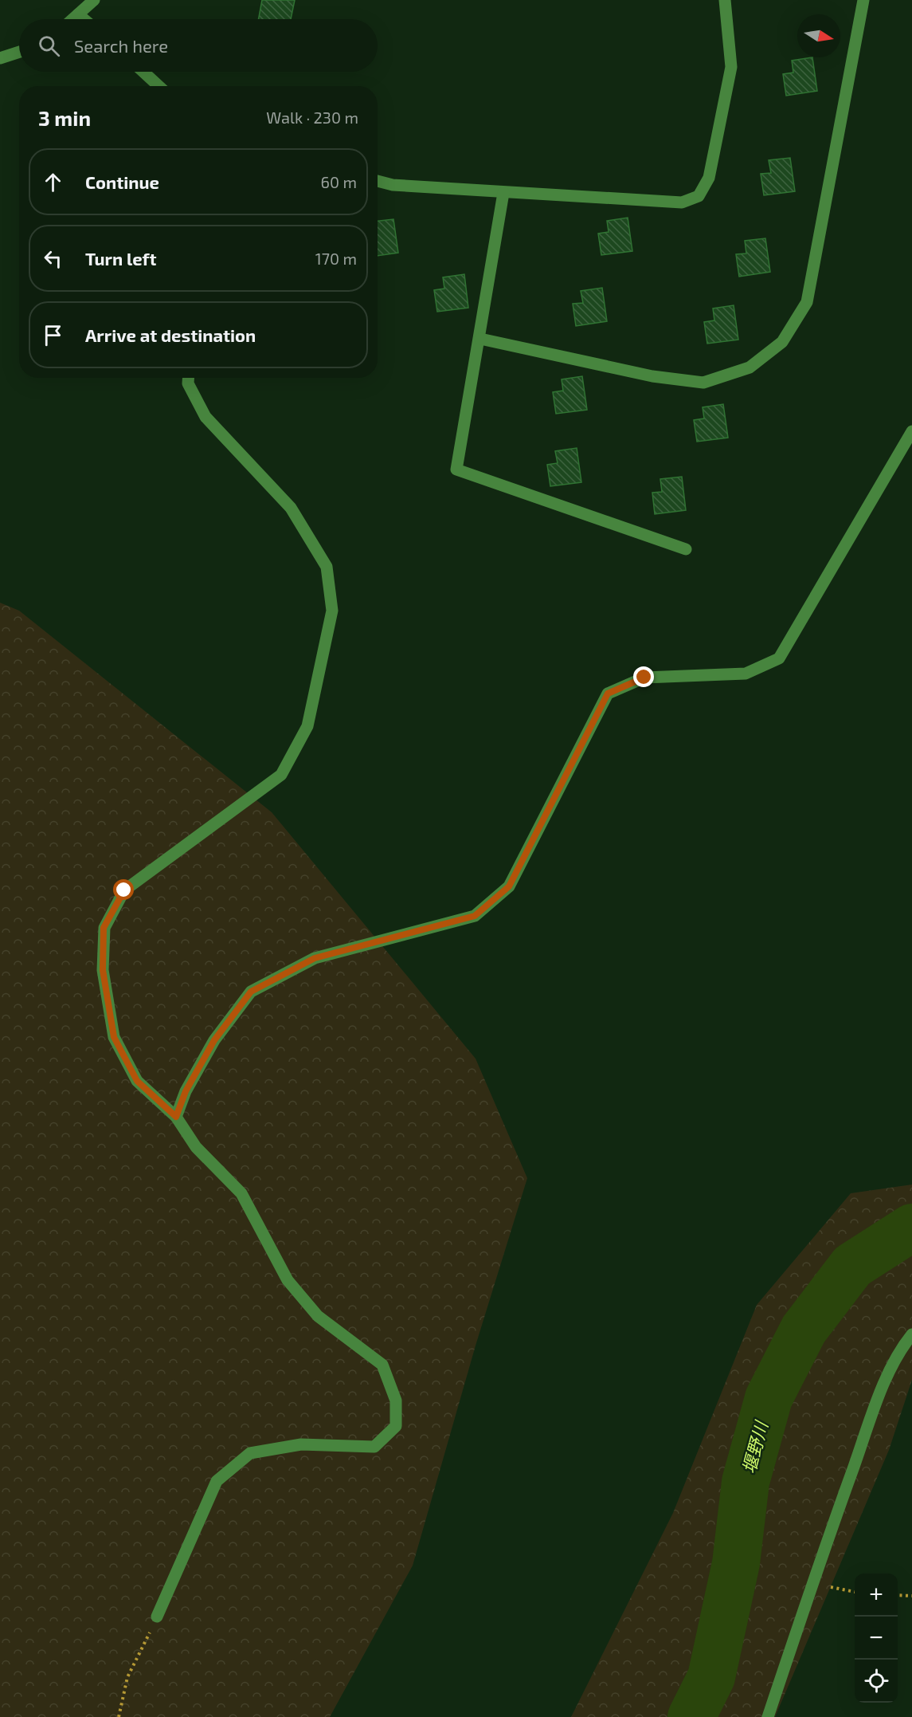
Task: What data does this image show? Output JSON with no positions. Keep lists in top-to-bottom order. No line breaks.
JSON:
{"water":["堰野川"],"north":"right","page":{"search":"Search here","heading":["3 min","Walk · 230 m"],"list":[["Continue","60 m"],["Turn left","170 m"],"Arrive at destination"],"map_buttons":["+","−"]}}
